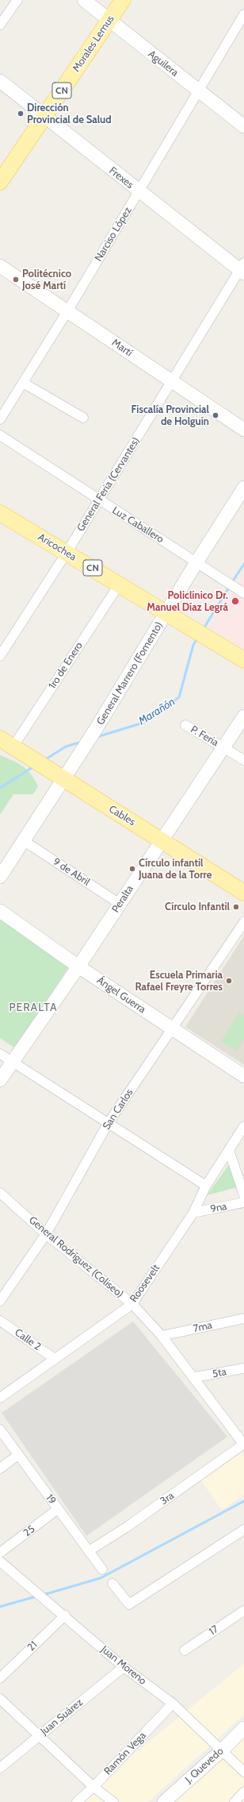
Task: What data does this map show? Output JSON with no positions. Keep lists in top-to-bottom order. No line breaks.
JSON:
{"streets":{"main road":["Morales Lemus","CN","Aricochea","Cables"],"street":["Aguilera","Frexes","Narciso López","Martí","General Feria (Cervantes)","Luz Caballero","1ro de Enero","General Marrero (Fomento)","P. Feria","9 de Abril","Peralta","Ángel Guerra","San Carlos","9na","General Rodríguez (Coliseo)","Roosevelt","7ma","Calle 2","5ta","3ra","19","25","17","21","Juan Moreno","Juan Suárez","Ramón Vega","J. Quevedo"]},"crossings":[["Morales Lemus","Aguilera"],["Morales Lemus","Frexes"],["Aguilera","Narciso López"],["Frexes","Narciso López"],["Frexes","General Feria (Cervantes)"],["Narciso López","Martí"],["Martí","General Feria (Cervantes)"],["General Feria (Cervantes)","Luz Caballero"],["General Feria (Cervantes)","Aricochea"],["Luz Caballero","General Marrero (Fomento)"],["Aricochea","1ro de Enero"],["Aricochea","General Marrero (Fomento)"],["1ro de Enero","Cables"],["General Marrero (Fomento)","Cables"],["P. Feria","Peralta"],["Cables","Peralta"],["9 de Abril","Peralta"],["Peralta","Ángel Guerra"],["Ángel Guerra","San Carlos"],["San Carlos","General Rodríguez (Coliseo)"],["9na","Roosevelt"],["General Rodríguez (Coliseo)","Roosevelt"],["General Rodríguez (Coliseo)","7ma"],["General Rodríguez (Coliseo)","5ta"],["General Rodríguez (Coliseo)","3ra"],["Roosevelt","Calle 2"],["3ra","19"],["19","25"],["21","Juan Moreno"],["Juan Moreno","Juan Suárez"],["Juan Moreno","Ramón Vega"],["Juan Moreno","J. Quevedo"]],"districts":["PERALTA"],"water":["Marañón"],"places":["Dirección Provincial de Salud","Politécnico José Martí","Fiscalía Provincial de Holguín","Policlínico Dr. Manuel Díaz Legrá","Círculo infantil Juana de la Torre","Círculo Infantil","Escuela Primaria Rafael Freyre Torres"]}
